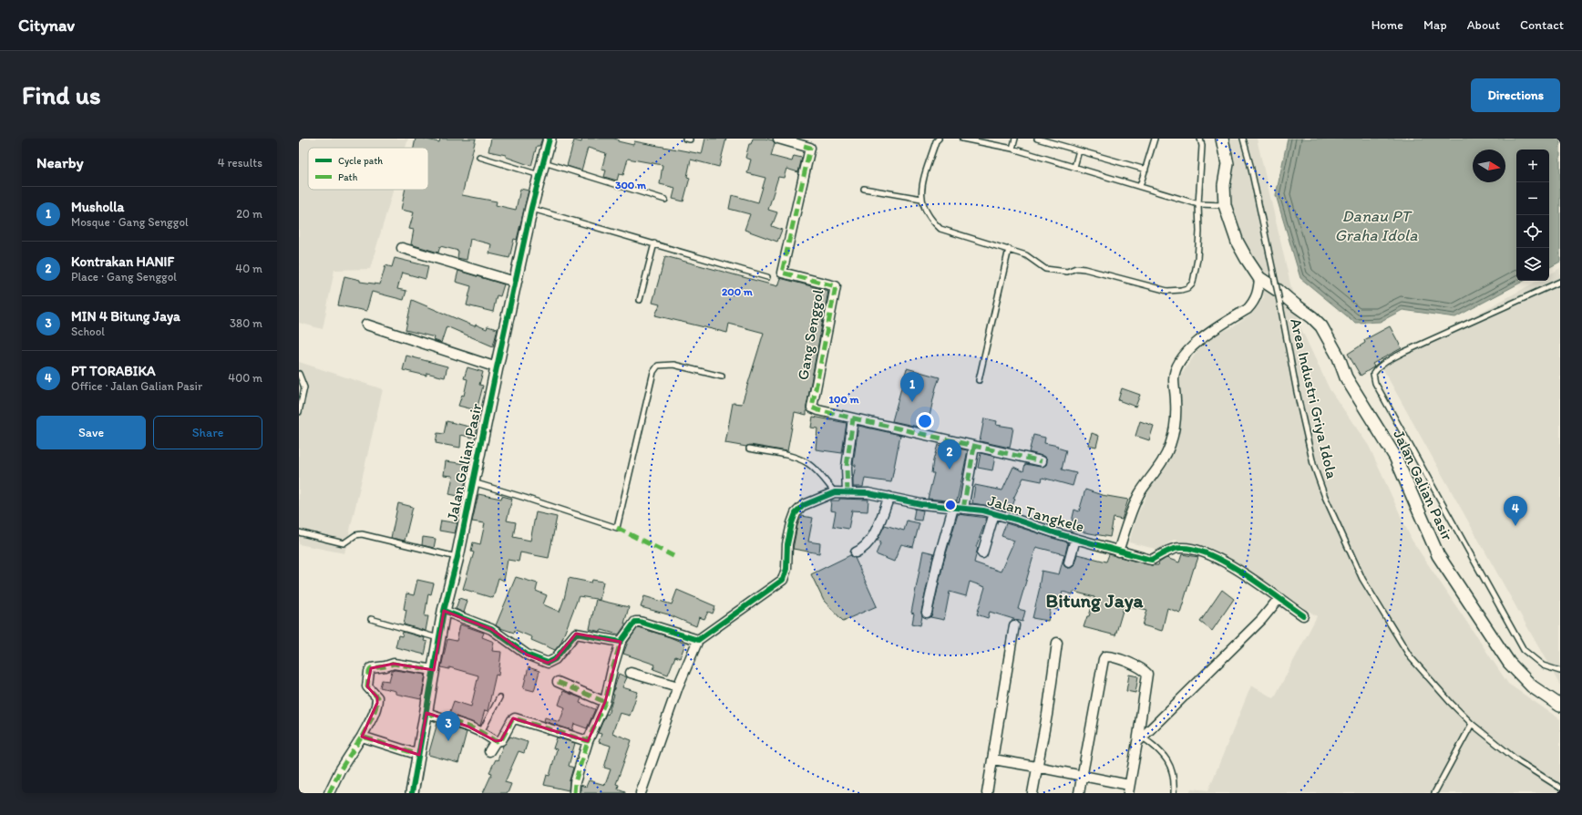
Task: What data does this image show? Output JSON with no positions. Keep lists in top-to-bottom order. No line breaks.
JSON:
{"streets":{"street":["Gang Senggol","Jalan Galian Pasir","Jalan Tangkele"],"lane":["Area Industri Griya Idola"]},"districts":["Bitung Jaya"],"water":["Danau PT Graha Idola"],"legend":["Cycle path","Path"],"north":"right","page":{"header":"Citynav","nav":["Home","Map","About","Contact"],"buttons":["Directions",["Save","Share"]],"title":"Find us","heading":["Nearby","4 results"],"map_buttons":["+","−"],"list":[{"mark":"1","name":"Musholla","note":"Mosque · Gang Senggol","value":"20 m"},{"mark":"2","name":"Kontrakan HANIF","note":"Place · Gang Senggol","value":"40 m"},{"mark":"3","name":"MIN 4 Bitung Jaya","note":"School","value":"380 m"},{"mark":"4","name":"PT TORABIKA","note":"Office · Jalan Galian Pasir","value":"400 m"}],"pins":["1","2","4","3"]},"rings":["300 m","200 m","100 m"]}
